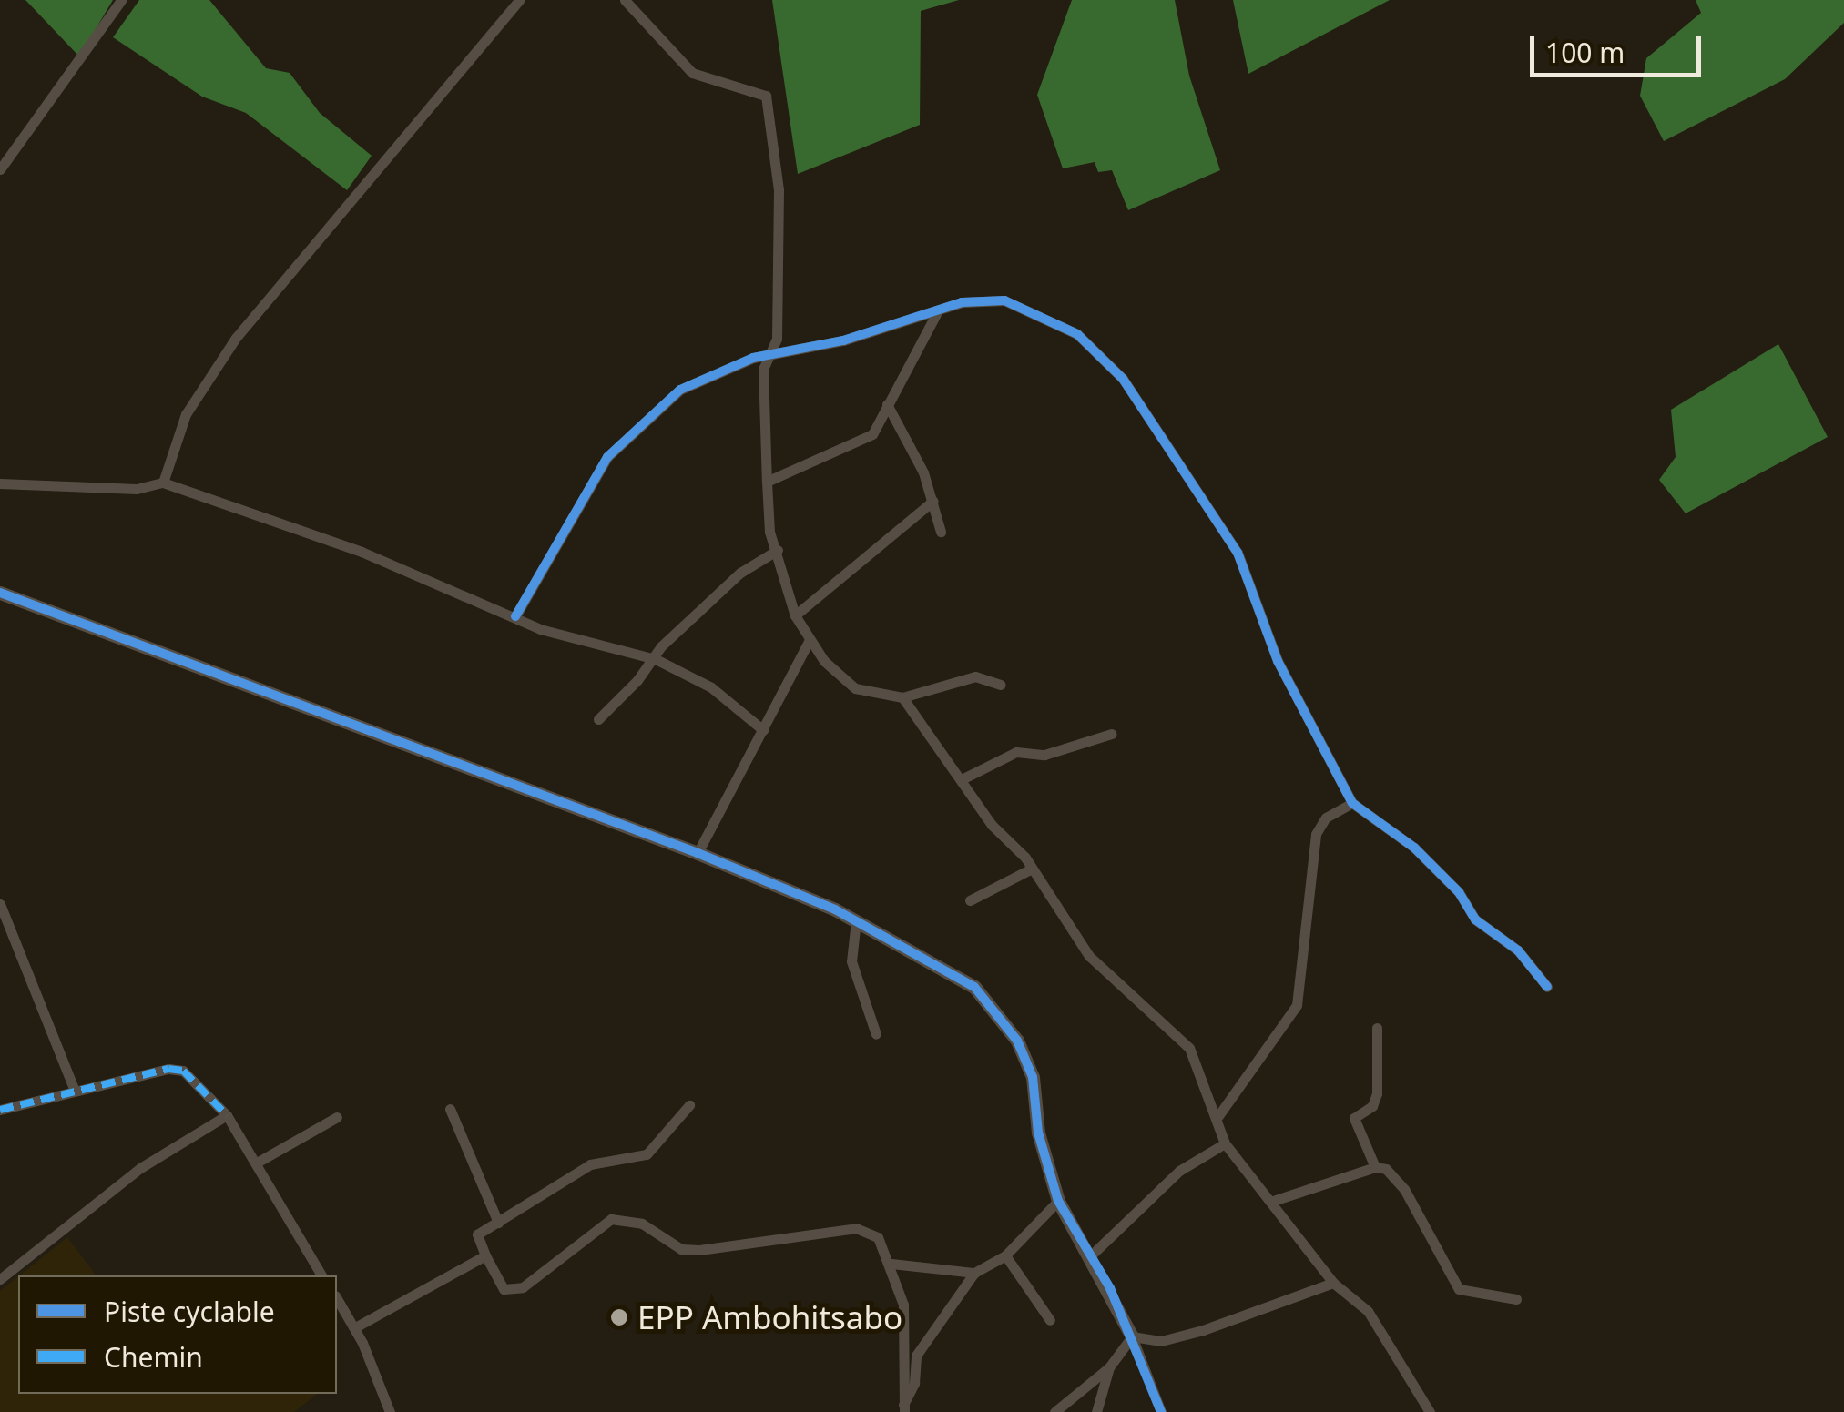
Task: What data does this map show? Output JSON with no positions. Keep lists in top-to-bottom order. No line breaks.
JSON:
{"places":["EPP Ambohitsabo"],"legend":["Piste cyclable","Chemin"],"scale_bar":"100 m"}
